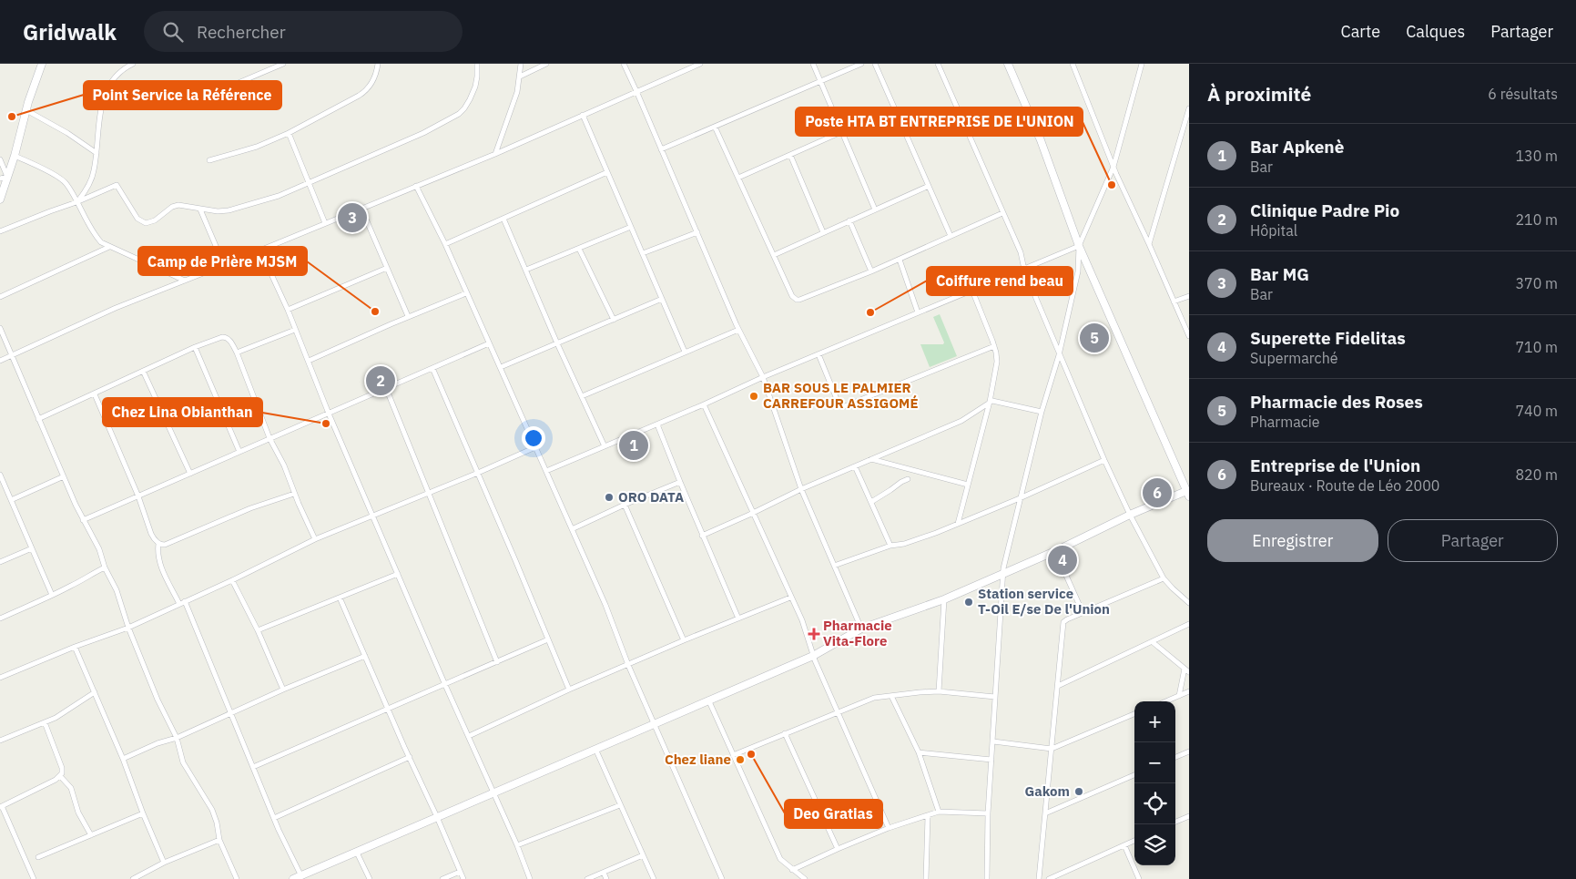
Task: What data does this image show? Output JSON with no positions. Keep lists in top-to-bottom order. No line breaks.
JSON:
{"places":{"other":["Point Service la Référence","Poste HTA BT ENTREPRISE DE L'UNION","Camp de Prière MJSM","Coiffure rend beau","BAR SOUS LE PALMIER CARREFOUR ASSIGOMÉ","Chez Lina Obianthan","ORO DATA","Station service T-Oil E/se De l'Union","Deo Gratias","Chez liane","Gakom"],"health":["Pharmacie Vita-Flore"]},"page":{"header":"Gridwalk","search":"Rechercher","nav":["Carte","Calques","Partager"],"heading":["À proximité","6 résultats"],"list":[{"mark":"1","name":"Bar Apkenè","note":"Bar","value":"130 m"},{"mark":"2","name":"Clinique Padre Pio","note":"Hôpital","value":"210 m"},{"mark":"3","name":"Bar MG","note":"Bar","value":"370 m"},{"mark":"4","name":"Superette Fidelitas","note":"Supermarché","value":"710 m"},{"mark":"5","name":"Pharmacie des Roses","note":"Pharmacie","value":"740 m"},{"mark":"6","name":"Entreprise de l'Union","note":"Bureaux · Route de Léo 2000","value":"820 m"}],"pins":["3","5","2","1","6","4"],"buttons":["Enregistrer","Partager"],"map_buttons":["+","−"]}}
